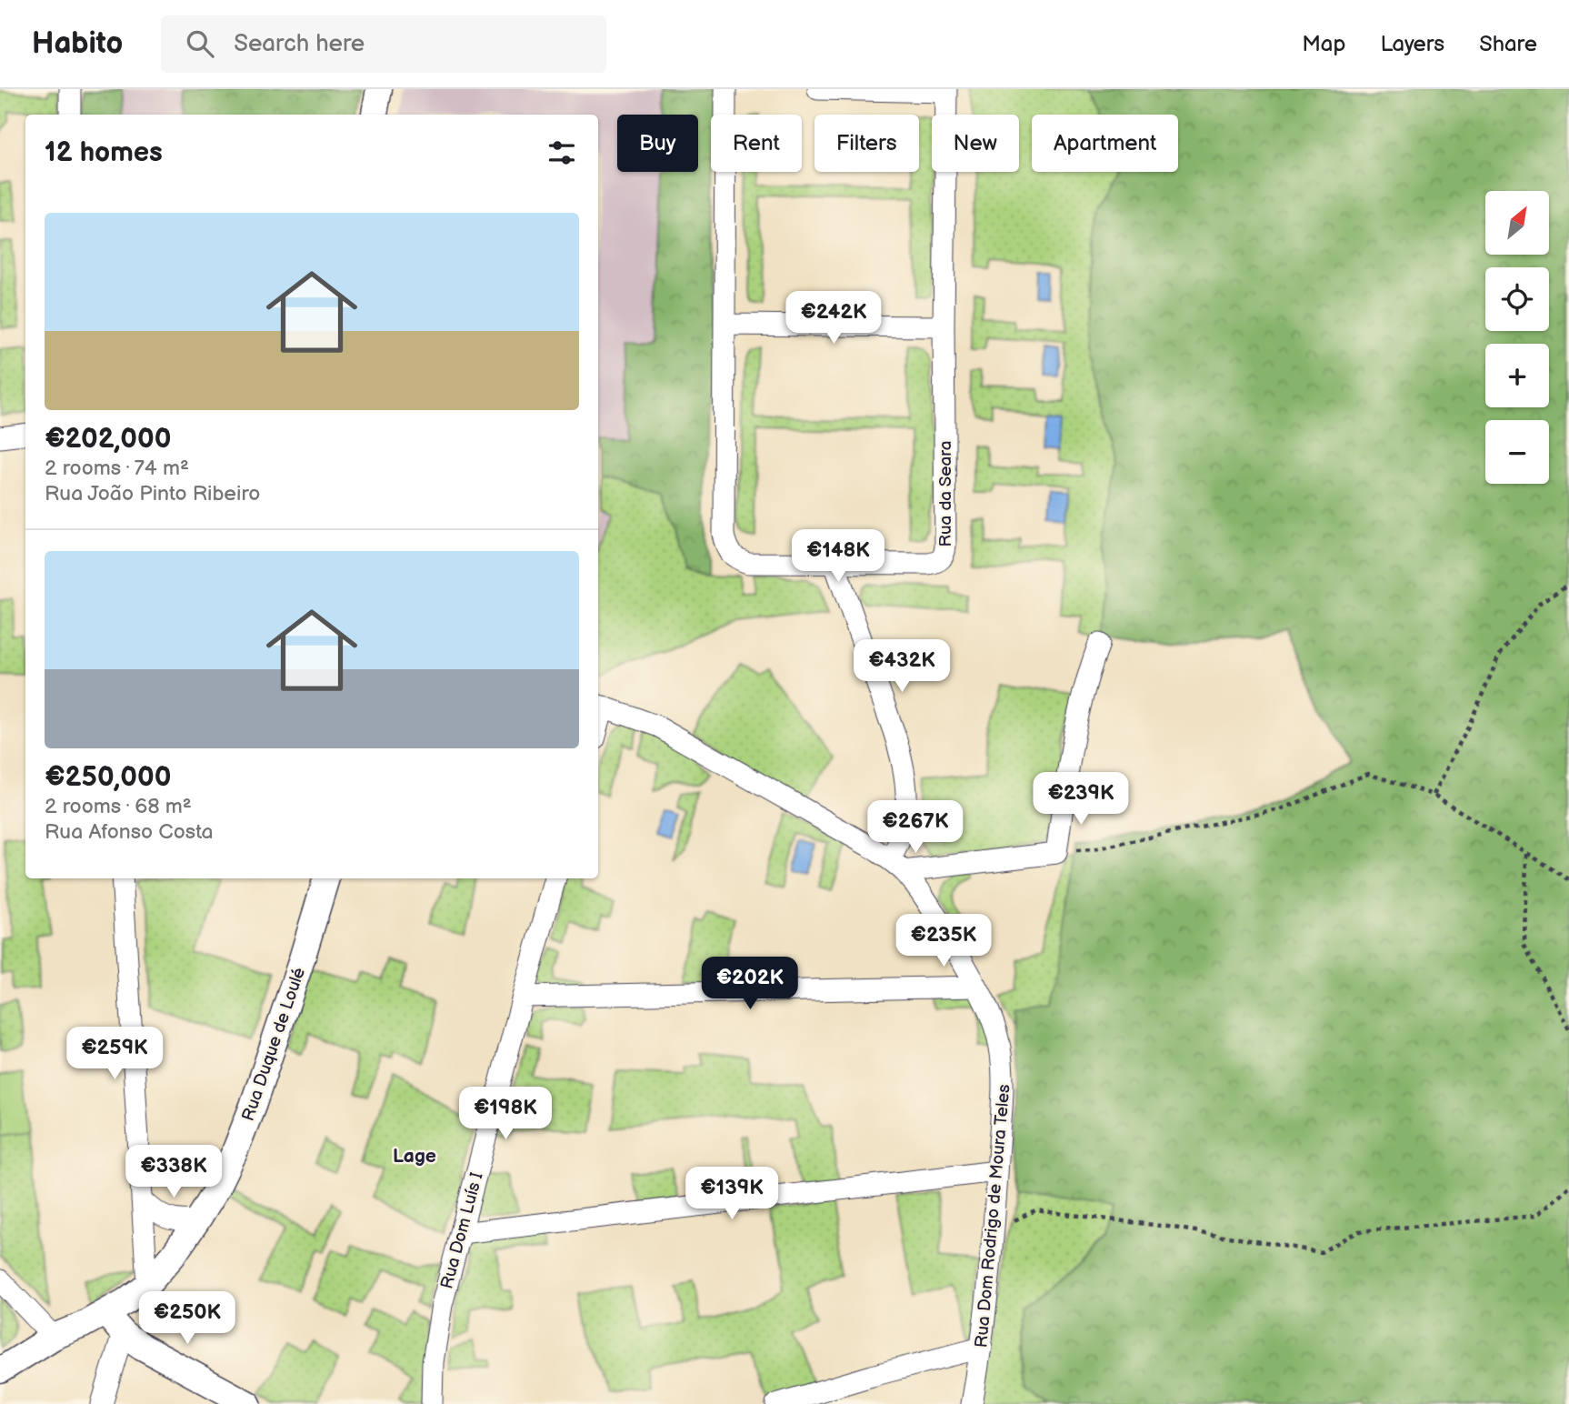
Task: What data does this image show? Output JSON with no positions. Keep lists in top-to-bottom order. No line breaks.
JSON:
{"streets":{"street":["Rua da Seara","Rua Duque de Loulé","Rua Dom Rodrigo de Moura Teles","Rua Dom Luís I"]},"districts":["Lage"],"north":"top right","page":{"header":"Habito","search":"Search here","nav":["Map","Layers","Share"],"chip":["Buy","Rent","Filters","New","Apartment"],"heading":"12 homes","map_buttons":["+","−"],"list":[{"name":"€202,000","note":"2 rooms · 74 m² · Rua João Pinto Ribeiro"},{"name":"€250,000","note":"2 rooms · 68 m² · Rua Afonso Costa"}],"price":["€242K","€148K","€432K","€239K","€267K","€235K","€202K","€259K","€198K","€338K","€139K","€250K"]}}
